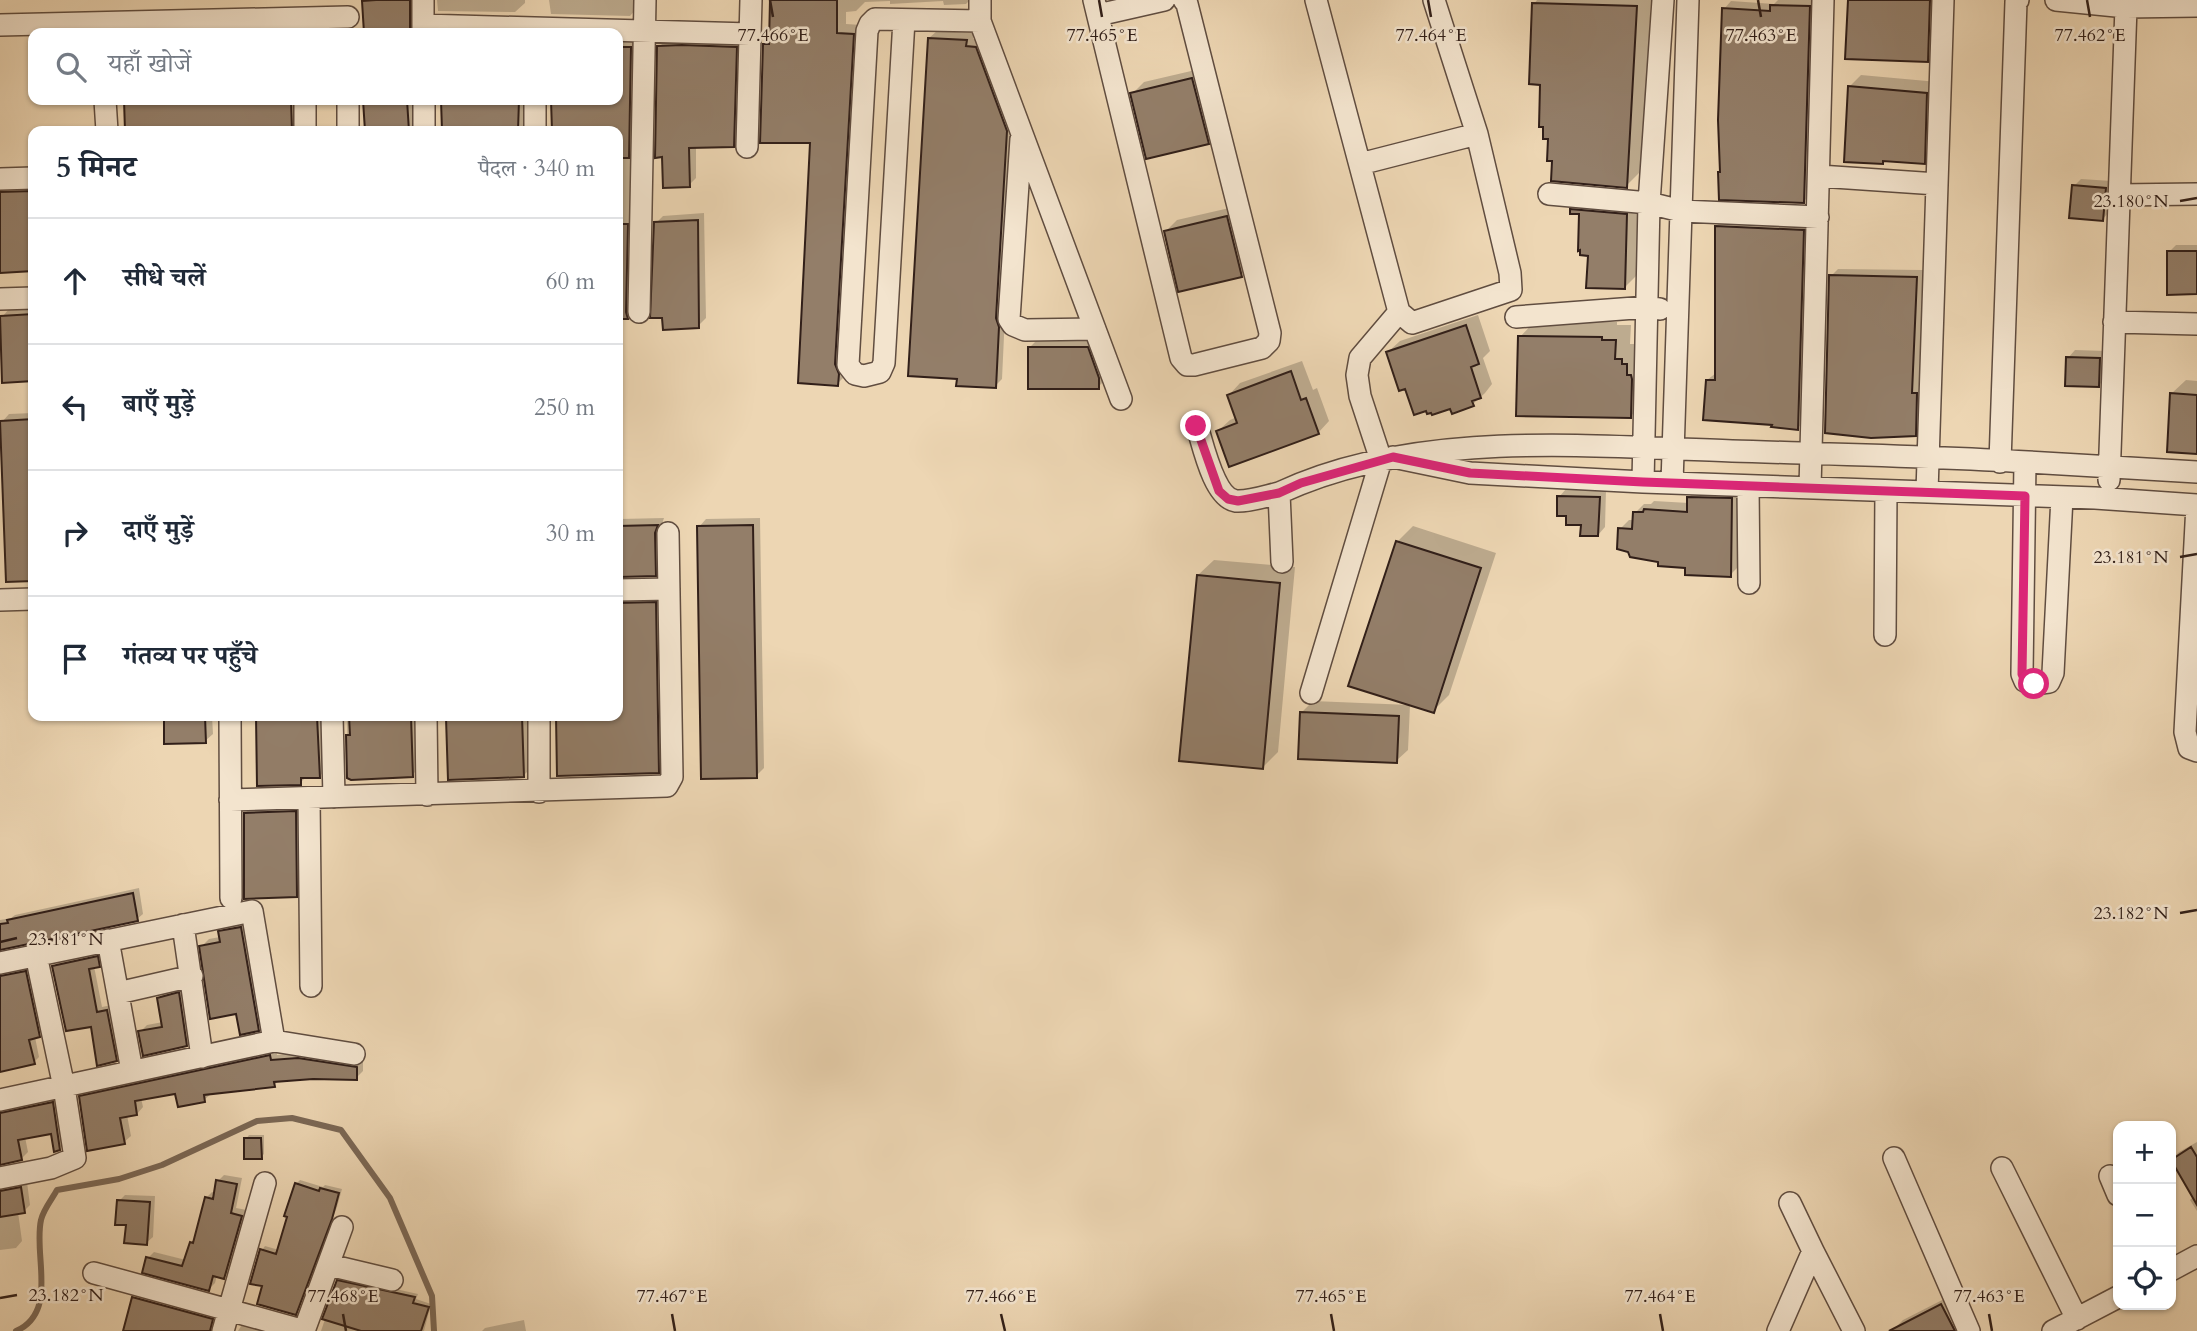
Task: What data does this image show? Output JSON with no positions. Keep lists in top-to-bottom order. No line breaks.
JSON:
{"page":{"search":"यहाँ खोजें","heading":["5 मिनट","पैदल · 340 m"],"list":[["सीधे चलें","60 m"],["बाएँ मुड़ें","250 m"],["दाएँ मुड़ें","30 m"],"गंतव्य पर पहुँचे"],"map_buttons":["+","−"]},"coordinates":["77.466°E","77.465°E","77.464°E","77.463°E","77.462°E","23.180°N","23.181°N","23.182°N","77.468°E","77.467°E"]}
